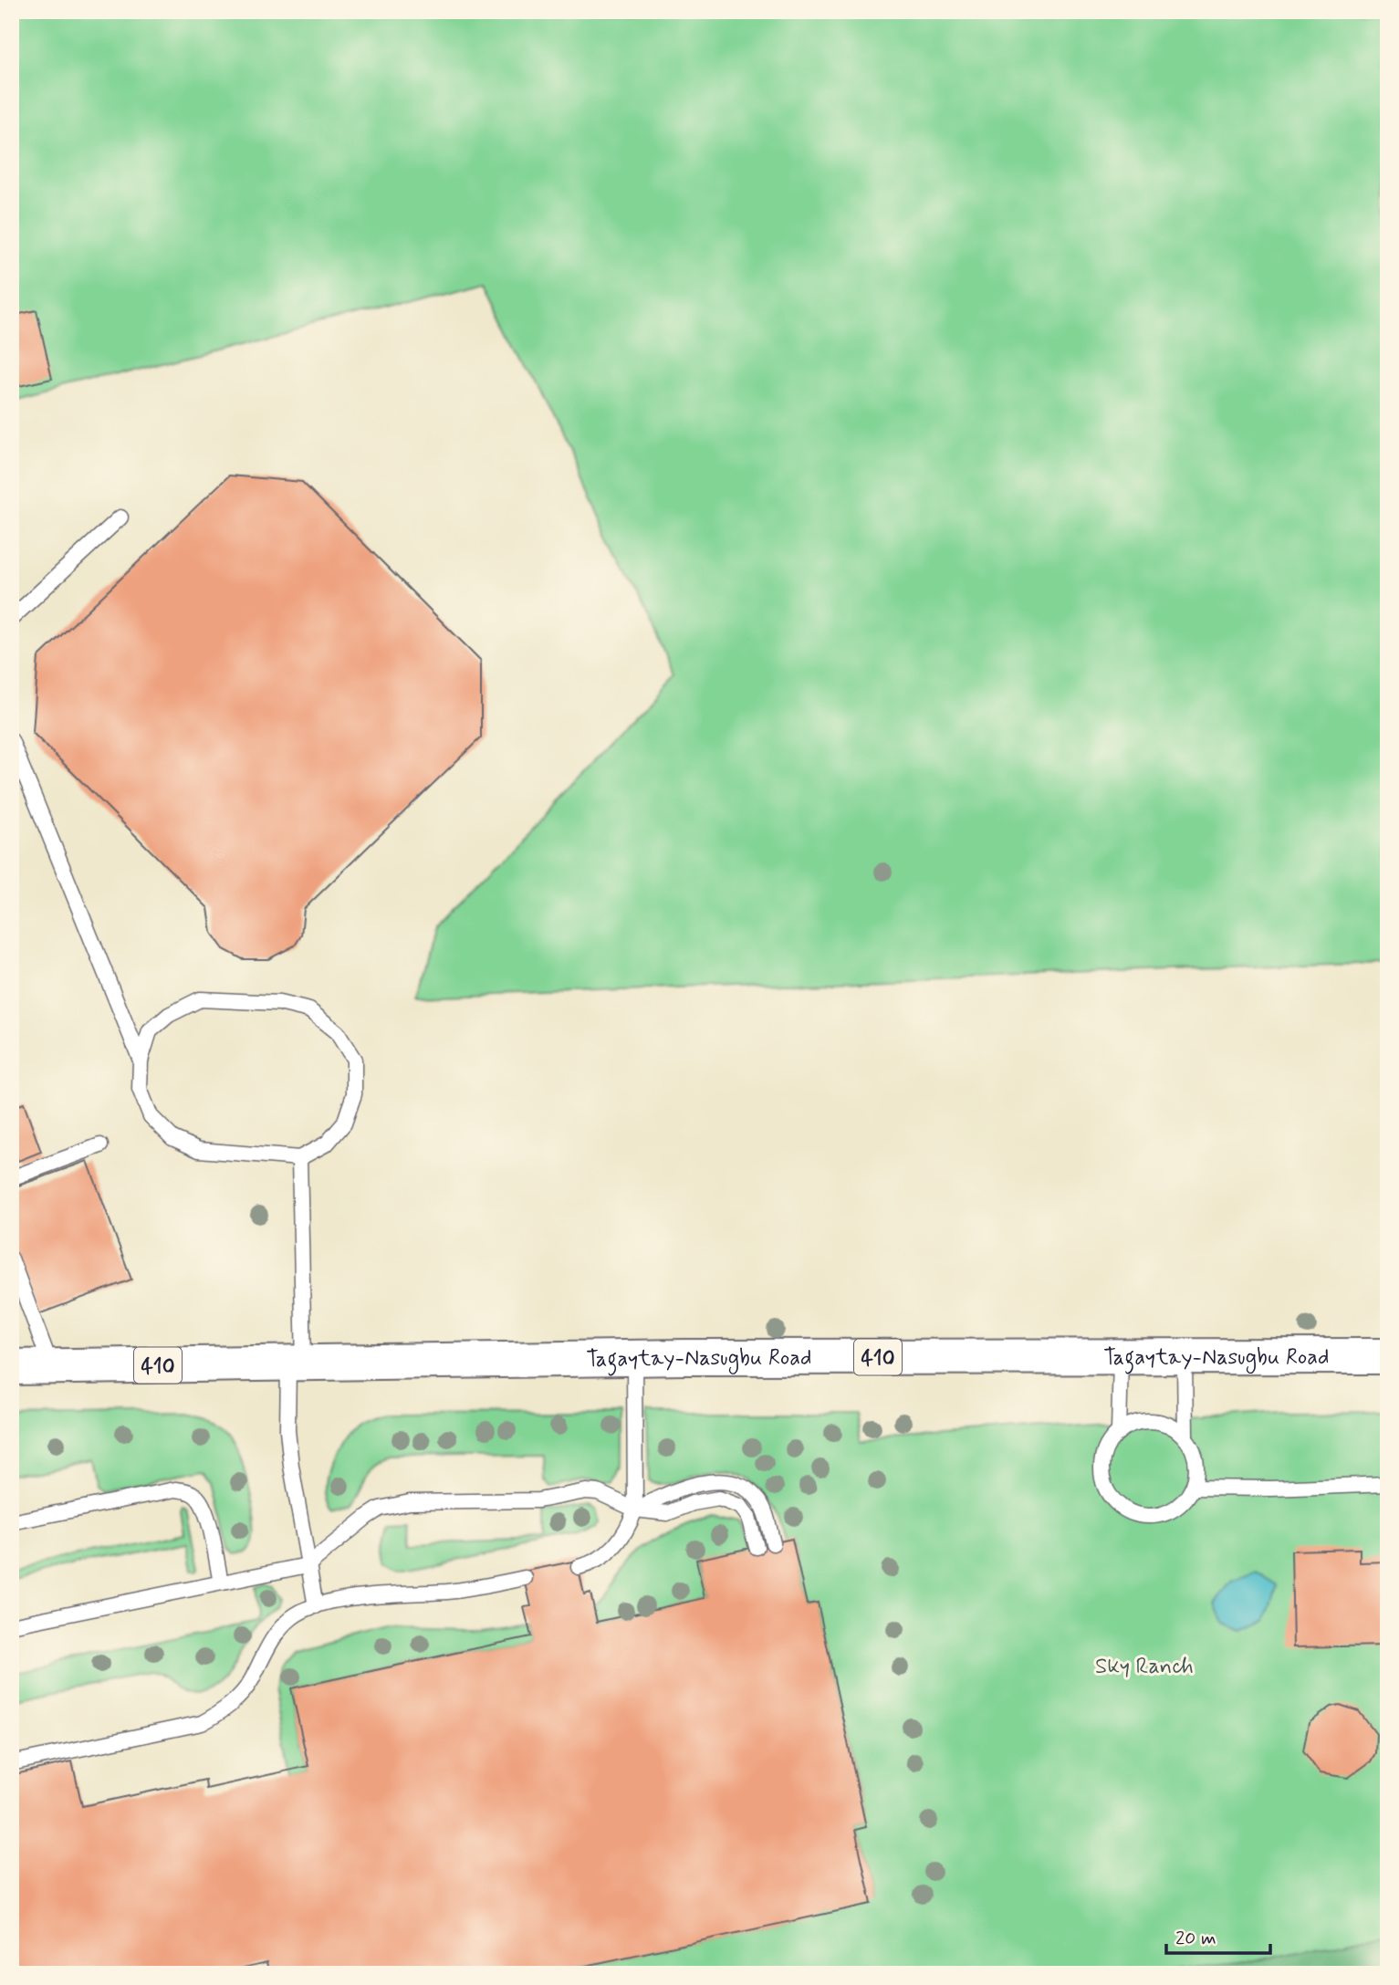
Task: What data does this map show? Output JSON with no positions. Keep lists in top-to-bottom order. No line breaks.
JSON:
{"streets":{"main road":["Tagaytay-Nasugbu Road","410"]},"parks":["Sky Ranch"],"scale_bar":"20 m"}
